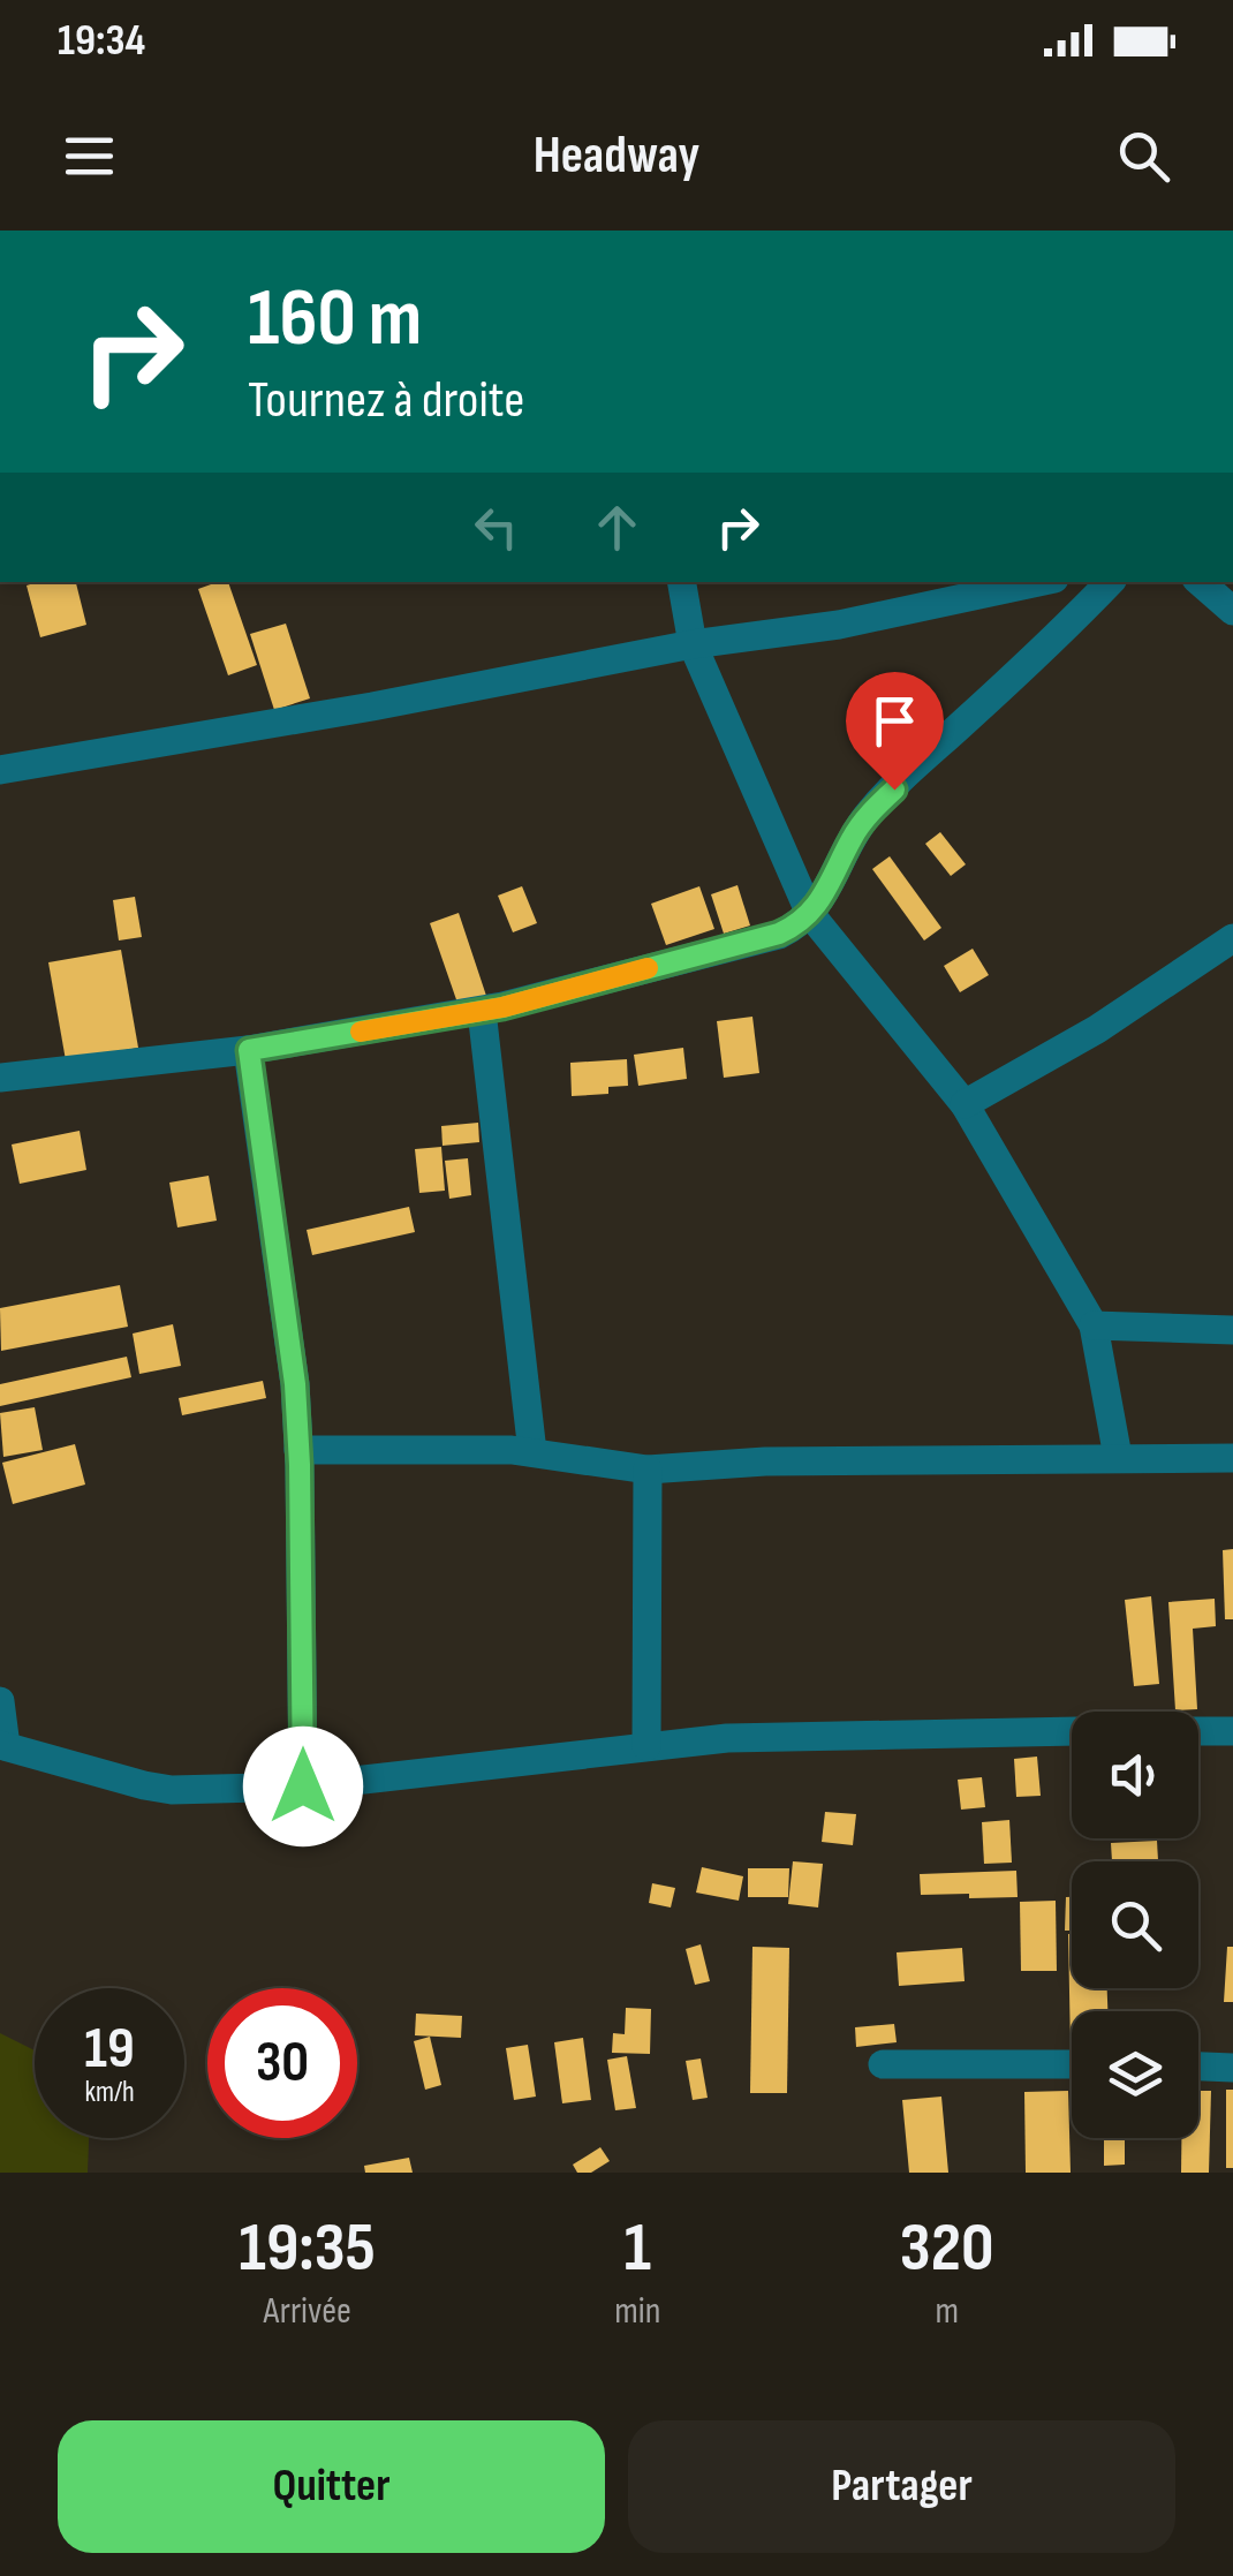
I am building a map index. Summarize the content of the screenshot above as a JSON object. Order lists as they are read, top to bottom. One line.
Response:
{"page":{"status":"19:34","header":"Headway","turn":["160 m","Tournez à droite"],"speed":"19 km/h","limit":"30","eta":["19:35","Arrivée","1","min","320","m"],"buttons":["Quitter","Partager"]}}
